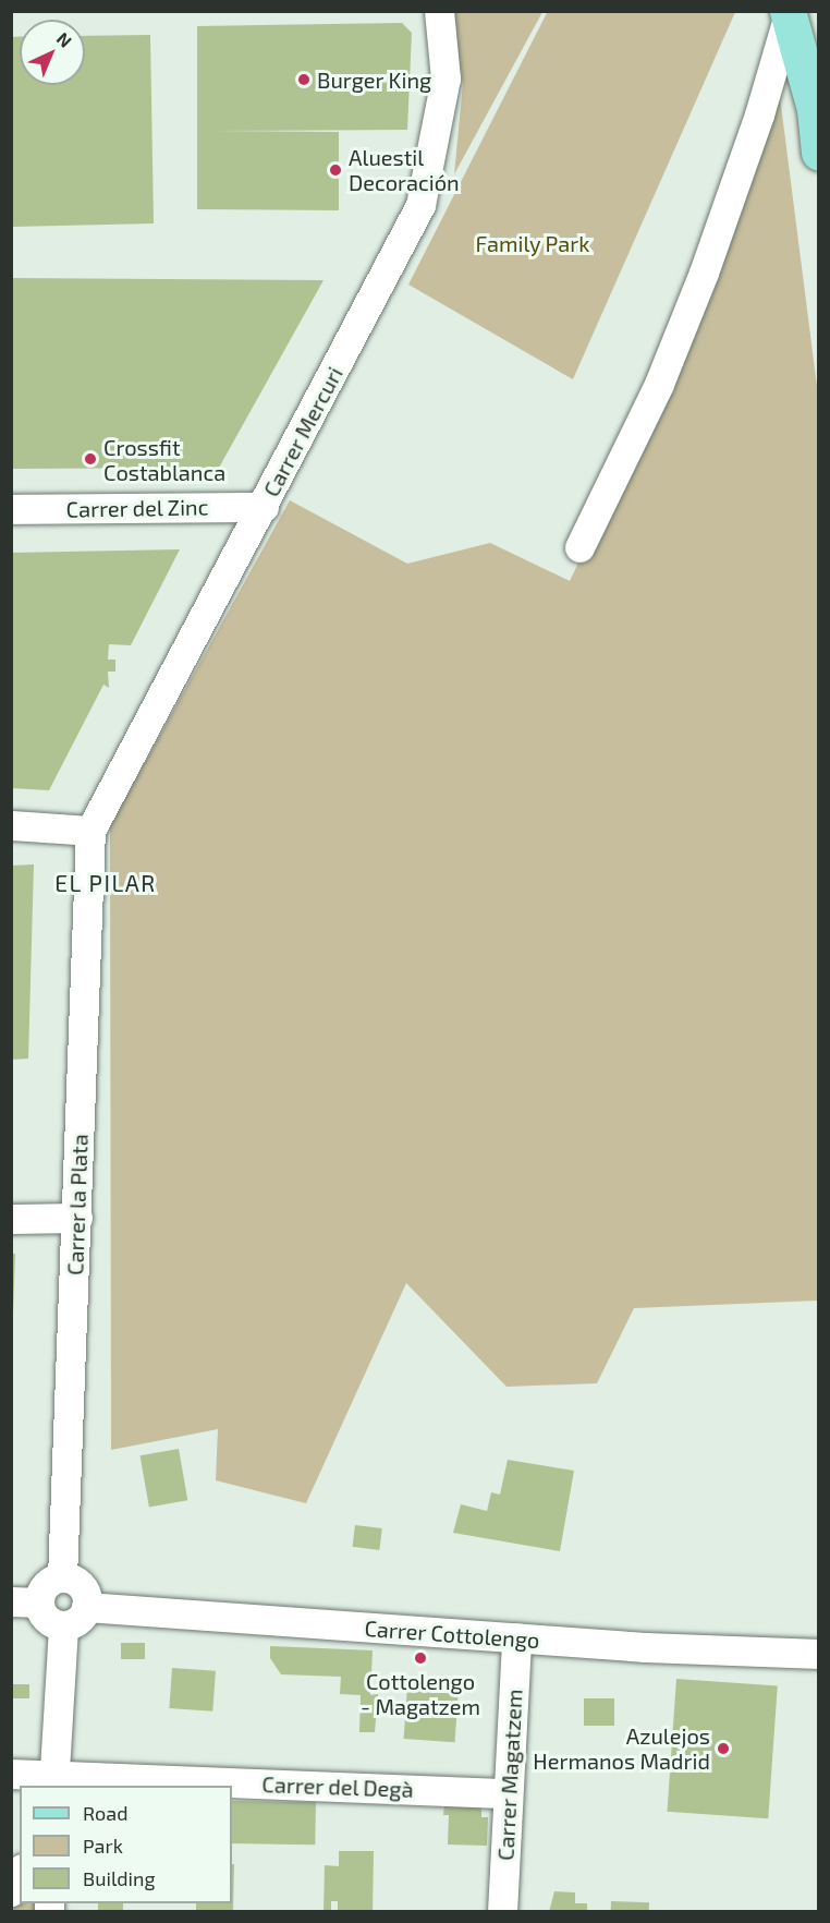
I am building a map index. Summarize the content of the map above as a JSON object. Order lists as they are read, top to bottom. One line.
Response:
{"streets":{"street":["Carrer Mercuri","Carrer del Zinc","Carrer la Plata","Carrer Cottolengo","Carrer Magatzem","Carrer del Degà"]},"crossings":[["Carrer Mercuri","Carrer del Zinc"],["Carrer Mercuri","Carrer la Plata"],["Carrer Cottolengo","Carrer Magatzem"],["Carrer Magatzem","Carrer del Degà"]],"districts":["EL PILAR"],"parks":["Family Park"],"places":["Burger King","Aluestil Decoración","Crossfit Costablanca","Cottolengo - Magatzem","Azulejos Hermanos Madrid"],"legend":["Road","Park","Building"],"north":"top right"}
